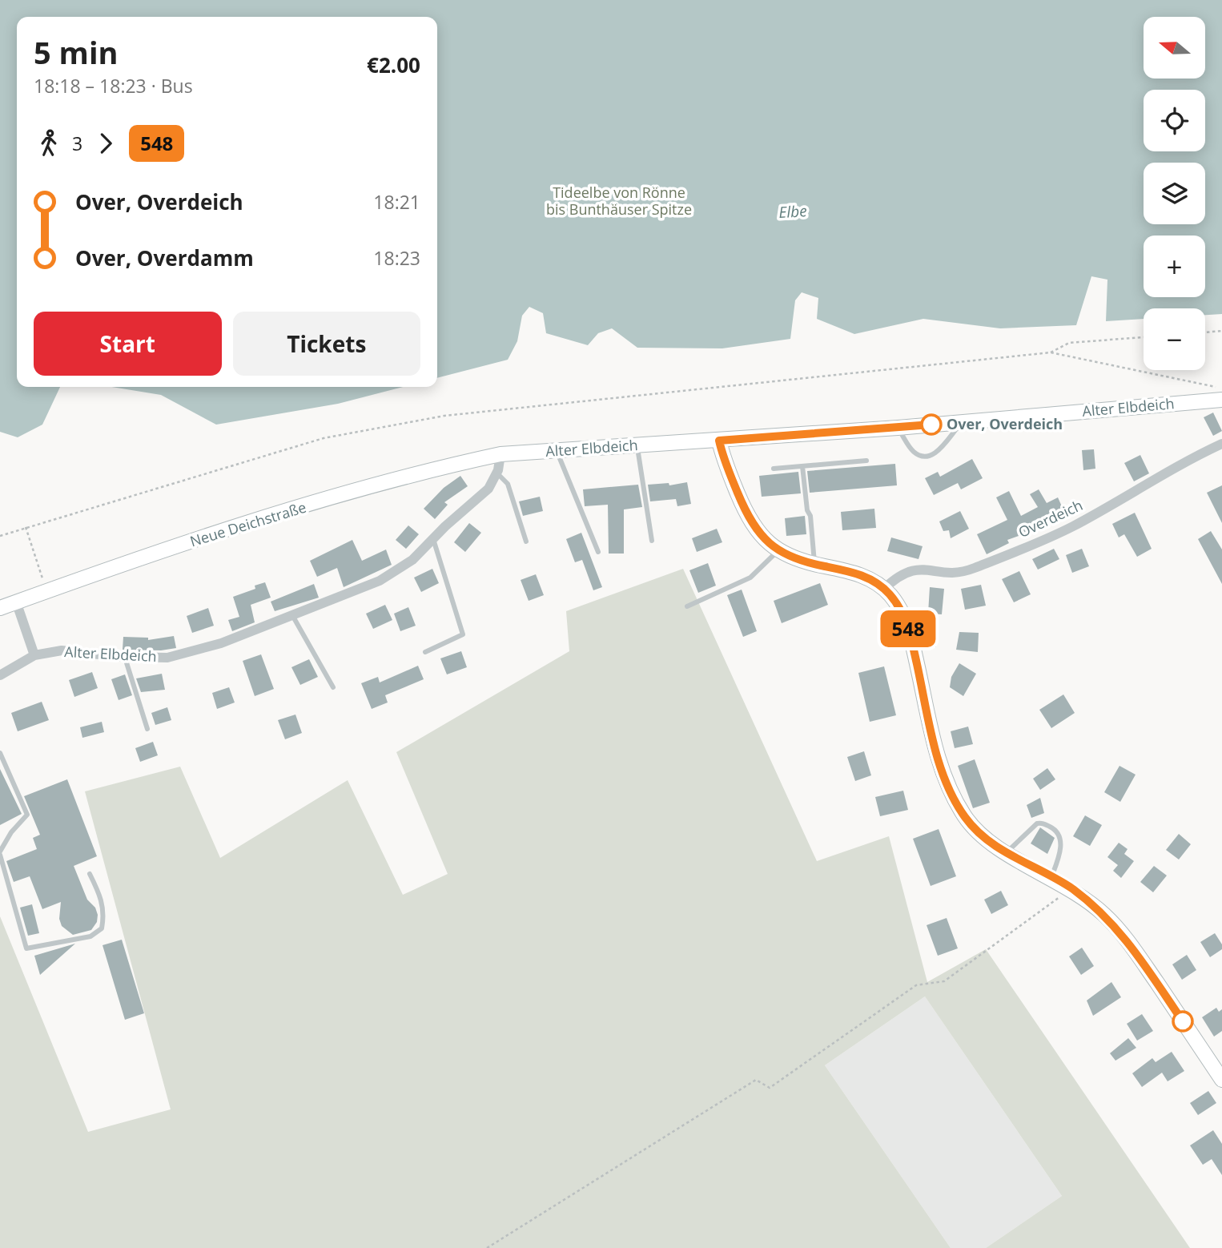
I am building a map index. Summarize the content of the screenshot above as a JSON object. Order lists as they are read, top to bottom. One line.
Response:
{"streets":{"street":["Alter Elbdeich","Overdeich","Neue Deichstraße"]},"crossings":[["Alter Elbdeich","Neue Deichstraße"]],"water":["Elbe"],"parks":["Tideelbe von Rönne bis Bunthäuser Spitze"],"places":["Over, Overdeich"],"lines":["bus line 548"],"north":"left","page":{"on_map":"548","map_buttons":["+","−"],"heading":["5 min","18:18 – 18:23 · Bus","€2.00"],"legs":["3","548"],"list":[{"name":"Over, Overdeich","value":"18:21"},{"name":"Over, Overdamm","value":"18:23"}],"buttons":["Start","Tickets"]}}
